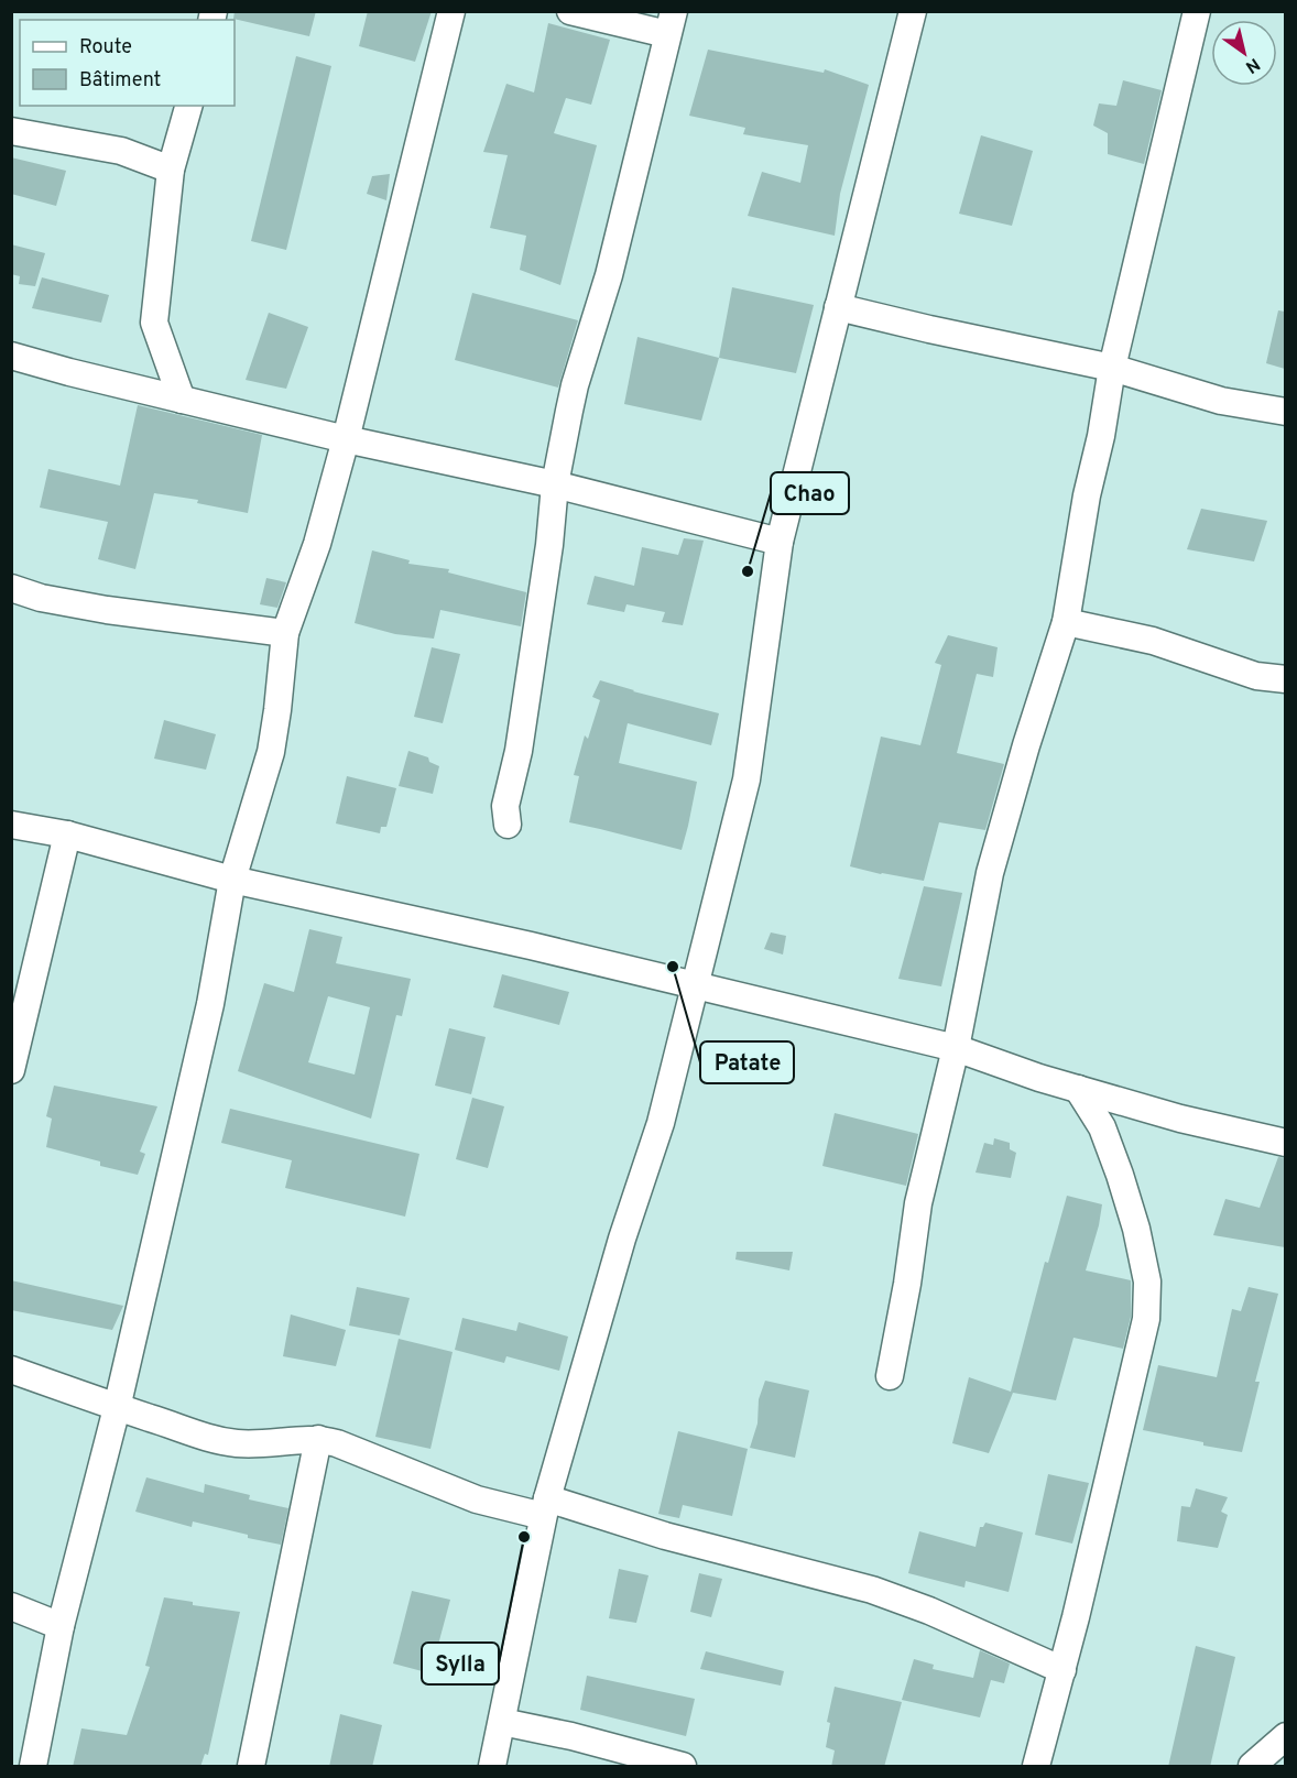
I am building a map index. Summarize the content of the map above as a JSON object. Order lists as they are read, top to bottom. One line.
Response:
{"places":["Chao","Patate","Sylla"],"legend":["Route","Bâtiment"],"north":"bottom right"}
